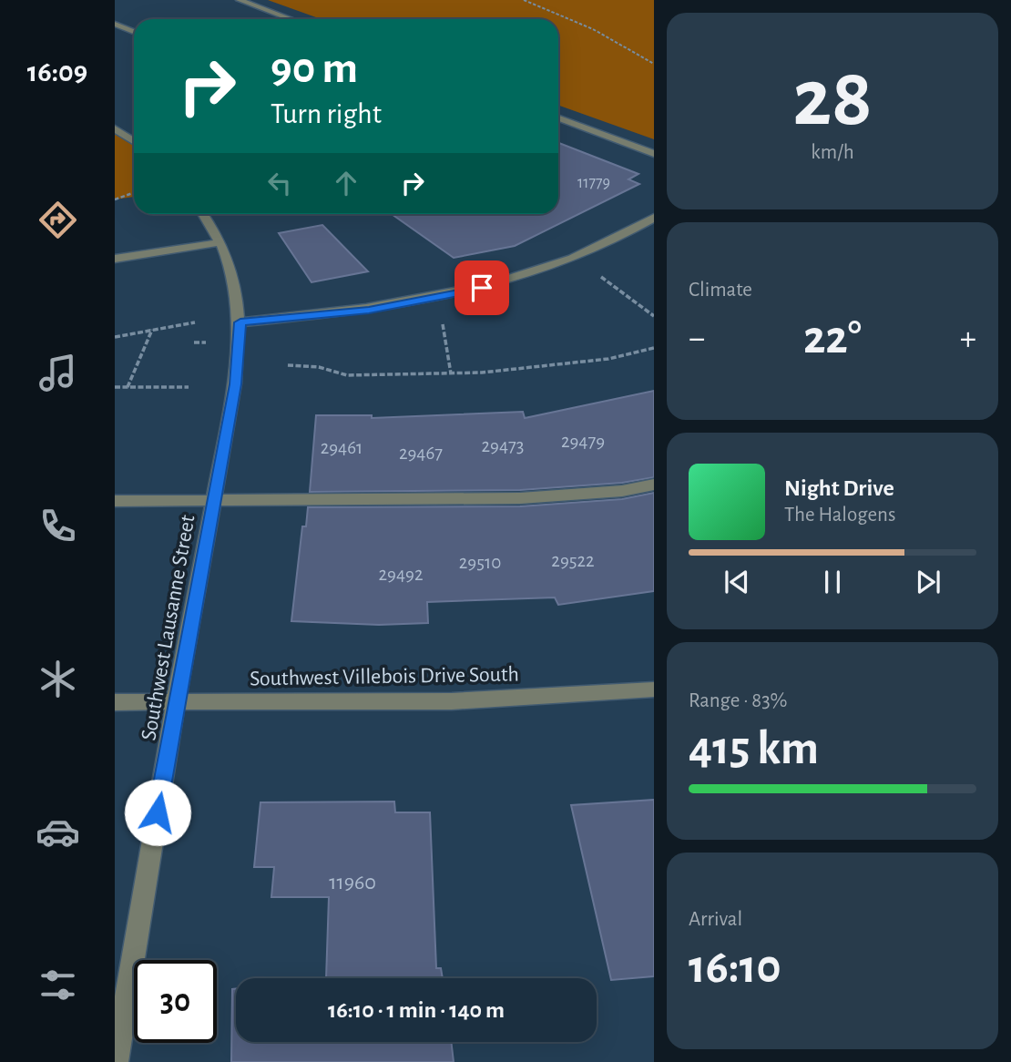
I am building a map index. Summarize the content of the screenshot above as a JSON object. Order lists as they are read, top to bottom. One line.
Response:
{"streets":{"street":["Southwest Lausanne Street","Southwest Villebois Drive South"]},"crossings":[["Southwest Lausanne Street","Southwest Villebois Drive South"]],"house_numbers":["11779","29479","29473","29461","29467","29522","29510","29492","11960"],"page":{"tabs":"16:09","tile":[["28","km/h"],"Climate",["Range · 83%","415 km"],["Arrival","16:10"]],"turn":["90 m","Turn right"],"heat":["−","22°","+"],"song":["Night Drive","The Halogens"],"limit":"30","trip":"16:10 · 1 min · 140 m"}}
